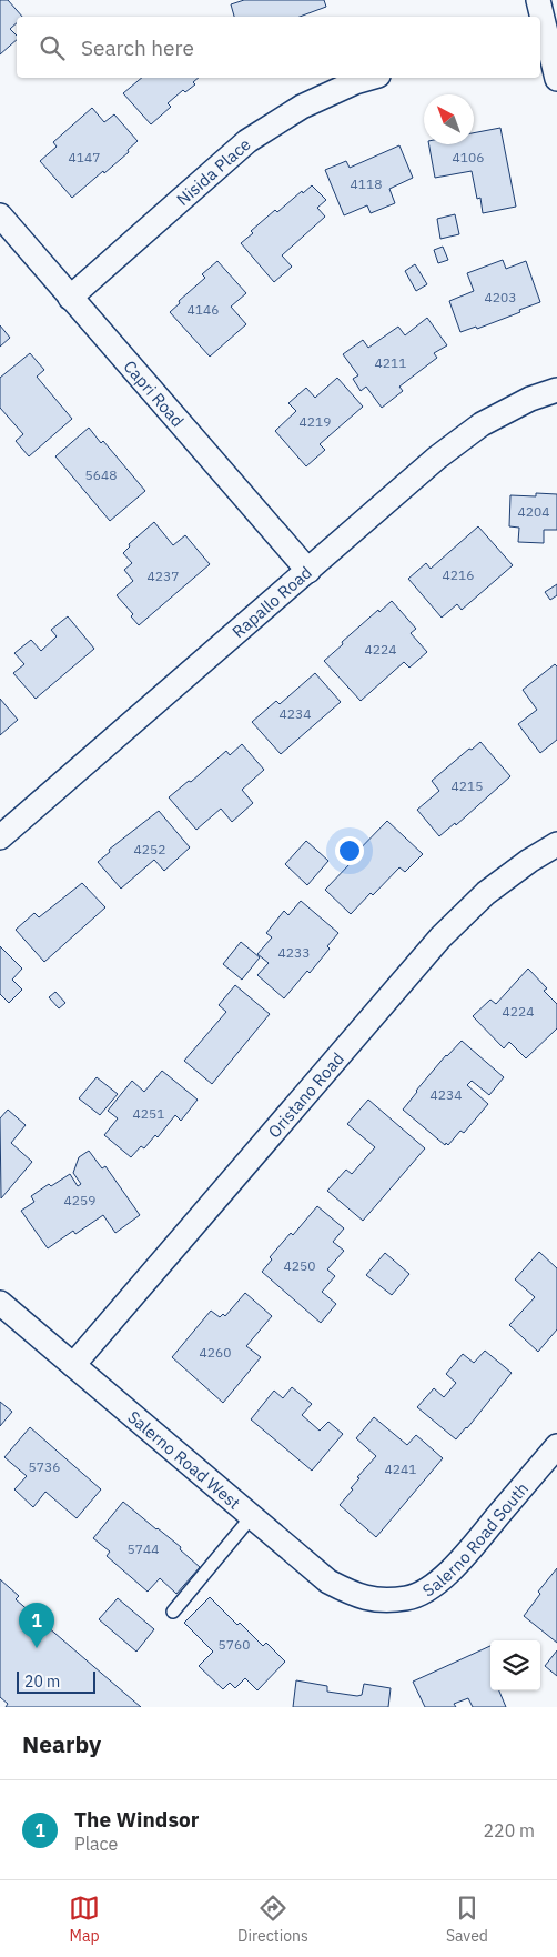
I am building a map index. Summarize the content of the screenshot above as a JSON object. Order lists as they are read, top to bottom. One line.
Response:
{"streets":{"street":["Nisida Place","Capri Road","Rapallo Road","Oristano Road","Salerno Road West","Salerno Road South"]},"crossings":[["Nisida Place","Capri Road"],["Capri Road","Rapallo Road"],["Oristano Road","Salerno Road West"],["Salerno Road West","Salerno Road South"]],"house_numbers":["4147","4106","4118","4203","4146","4211","4219","5648","4204","4216","4237","4224","4234","4215","4252","4233","4224","4234","4251","4259","4250","4260","5736","4241","5744","5760"],"scale_bar":"20 m","north":"top left","page":{"search":"Search here","pins":"1","scale":"20 m","heading":"Nearby","list":[{"mark":"1","name":"The Windsor","note":"Place","value":"220 m"}],"nav":["Map","Directions","Saved"]}}
